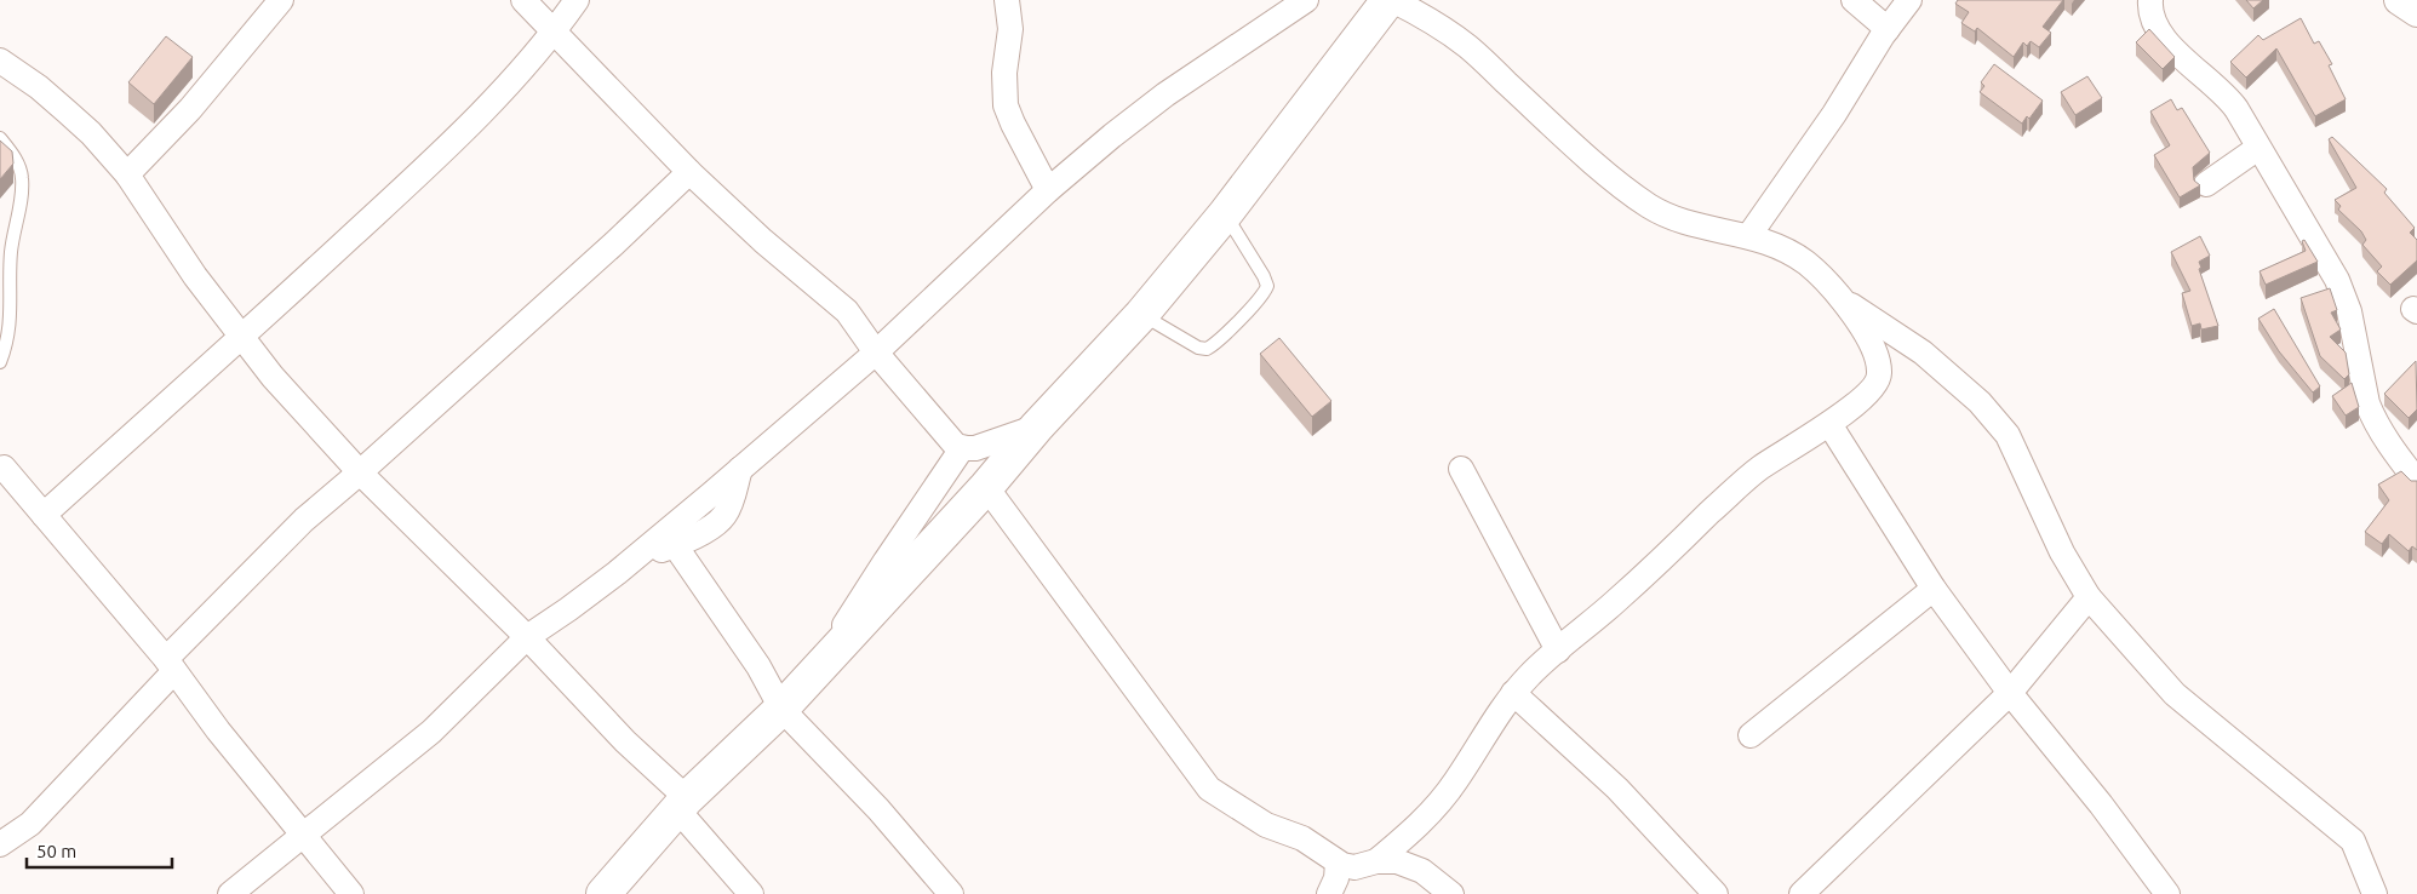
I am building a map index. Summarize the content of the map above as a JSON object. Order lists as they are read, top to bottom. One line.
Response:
{"scale_bar":"50 m"}
